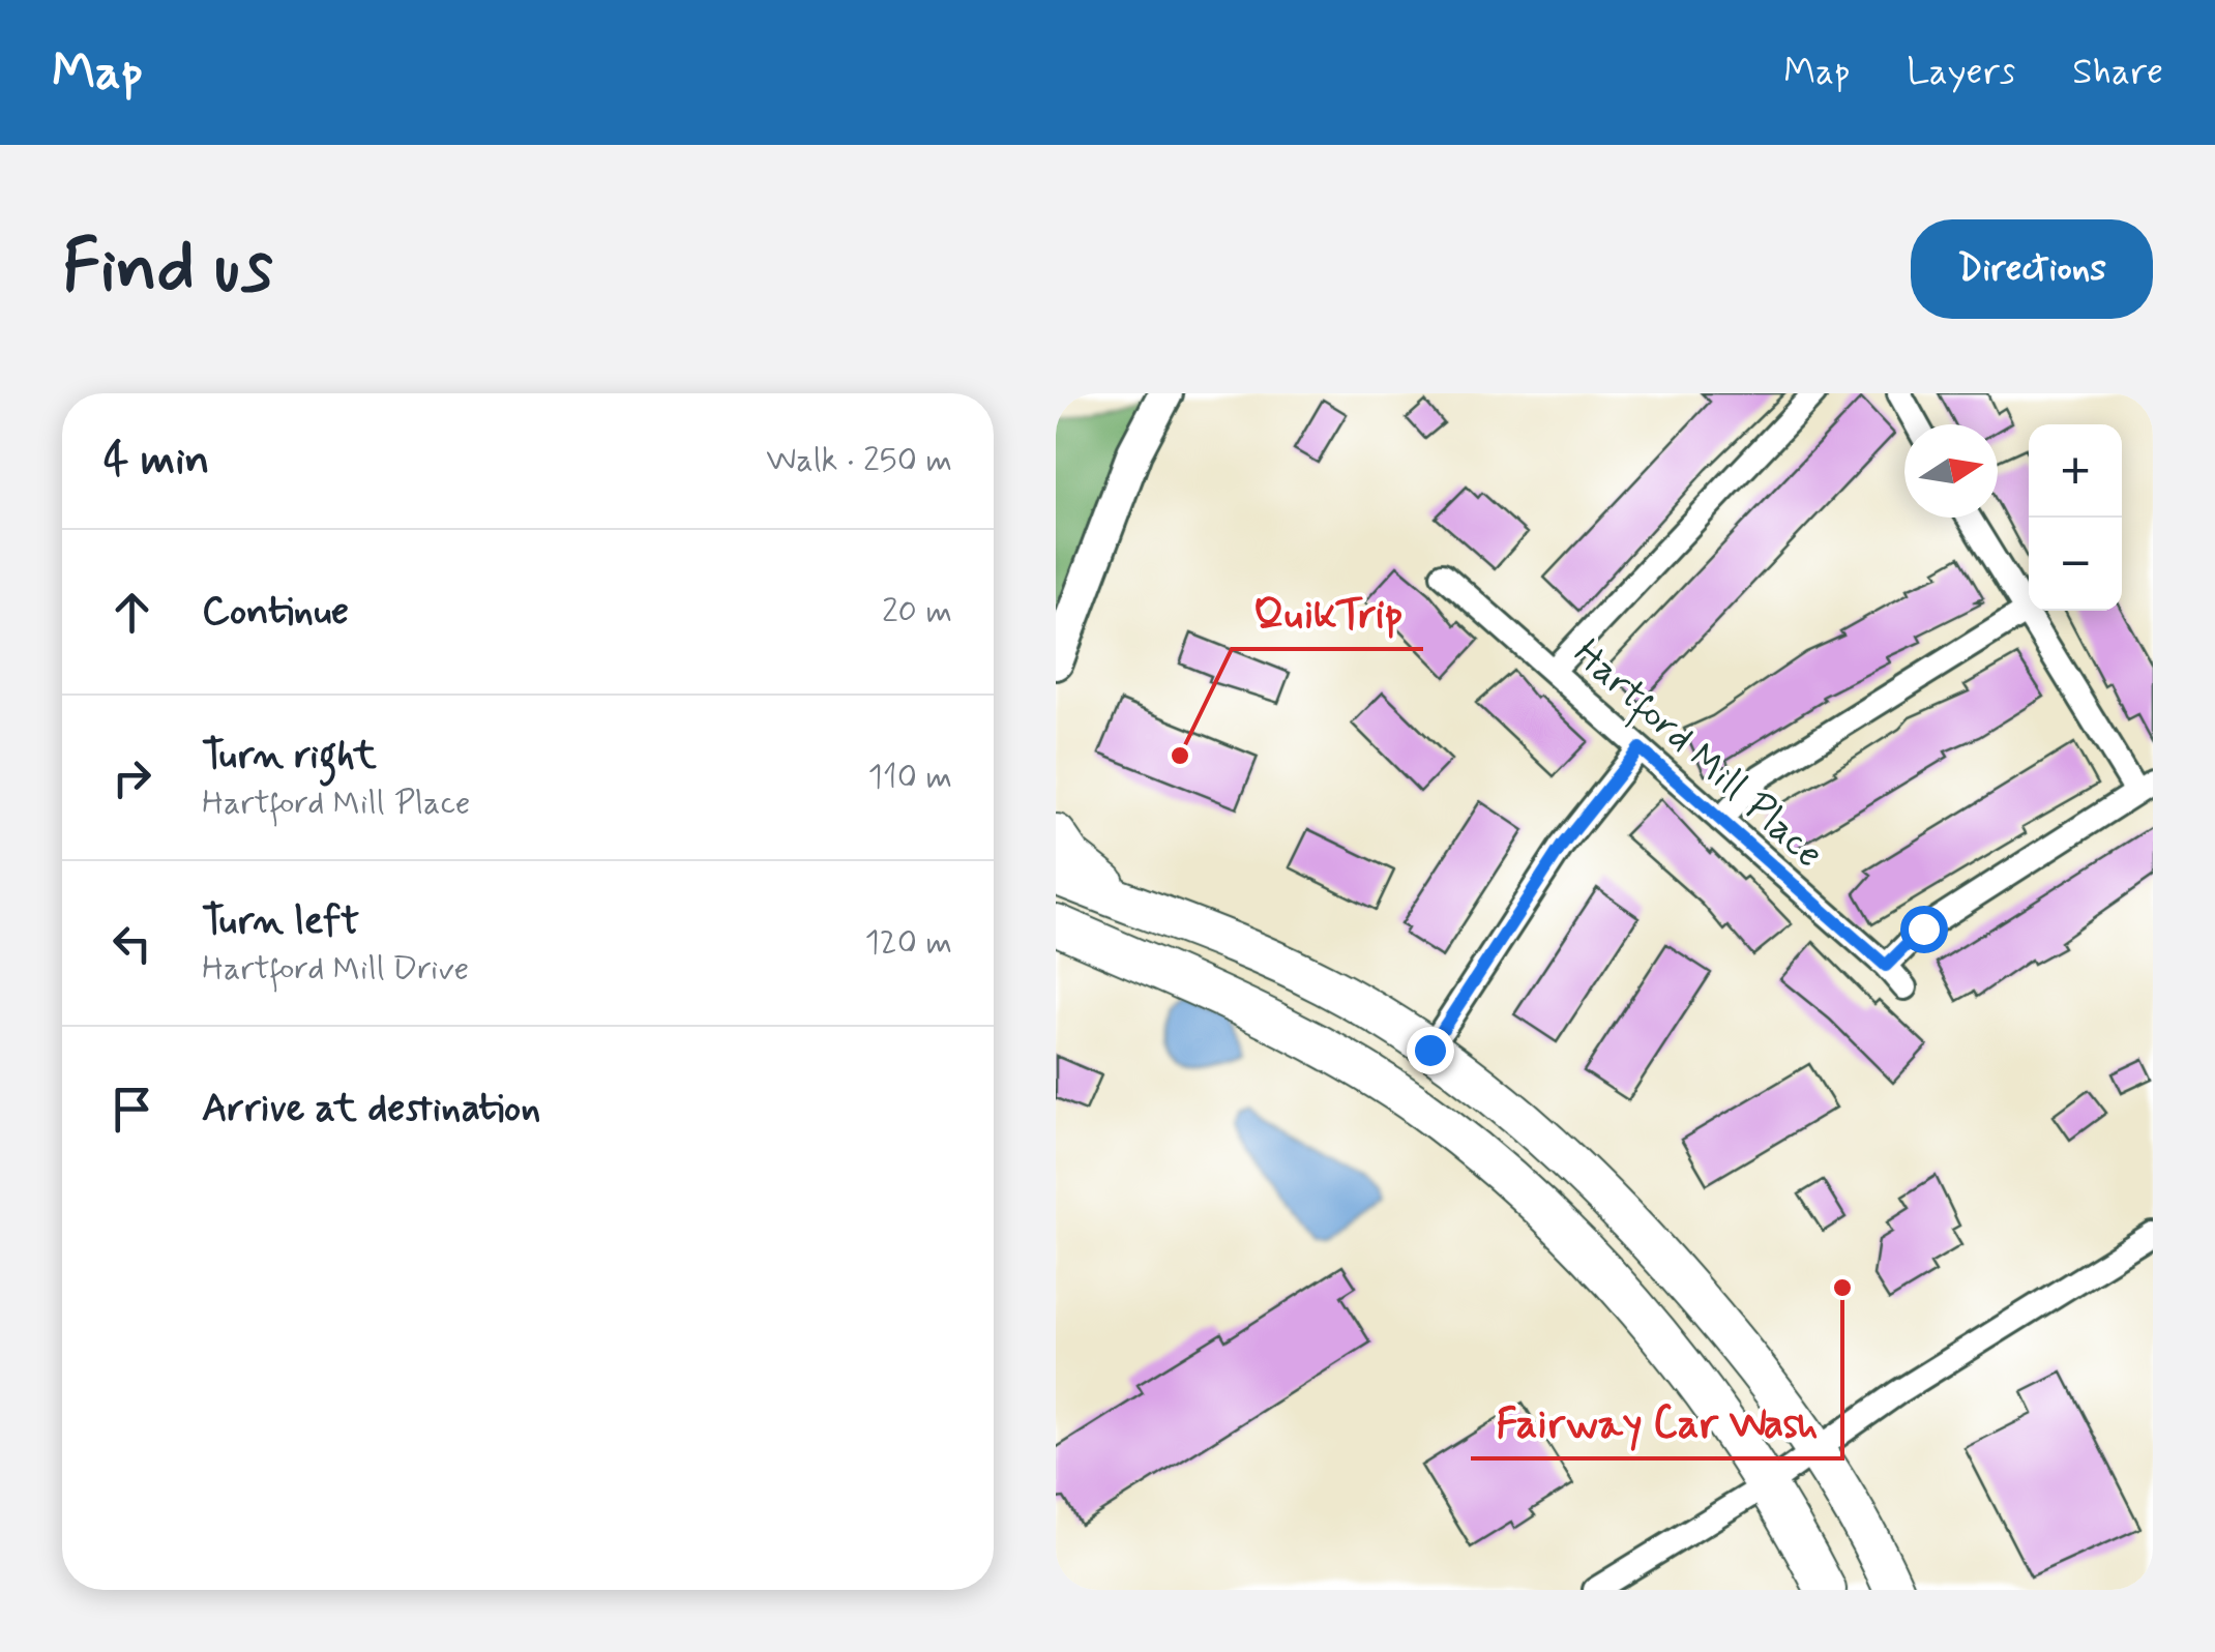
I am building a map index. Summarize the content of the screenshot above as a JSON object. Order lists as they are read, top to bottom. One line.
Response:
{"streets":{"street":["Hartford Mill Place"]},"places":["QuikTrip","Fairway Car Wash"],"north":"right","page":{"header":"Map","nav":["Map","Layers","Share"],"buttons":"Directions","title":"Find us","heading":["4 min","Walk · 250 m"],"map_buttons":["+","−"],"list":[["Continue","20 m"],["Turn right","Hartford Mill Place","110 m"],["Turn left","Hartford Mill Drive","120 m"],"Arrive at destination"]}}
